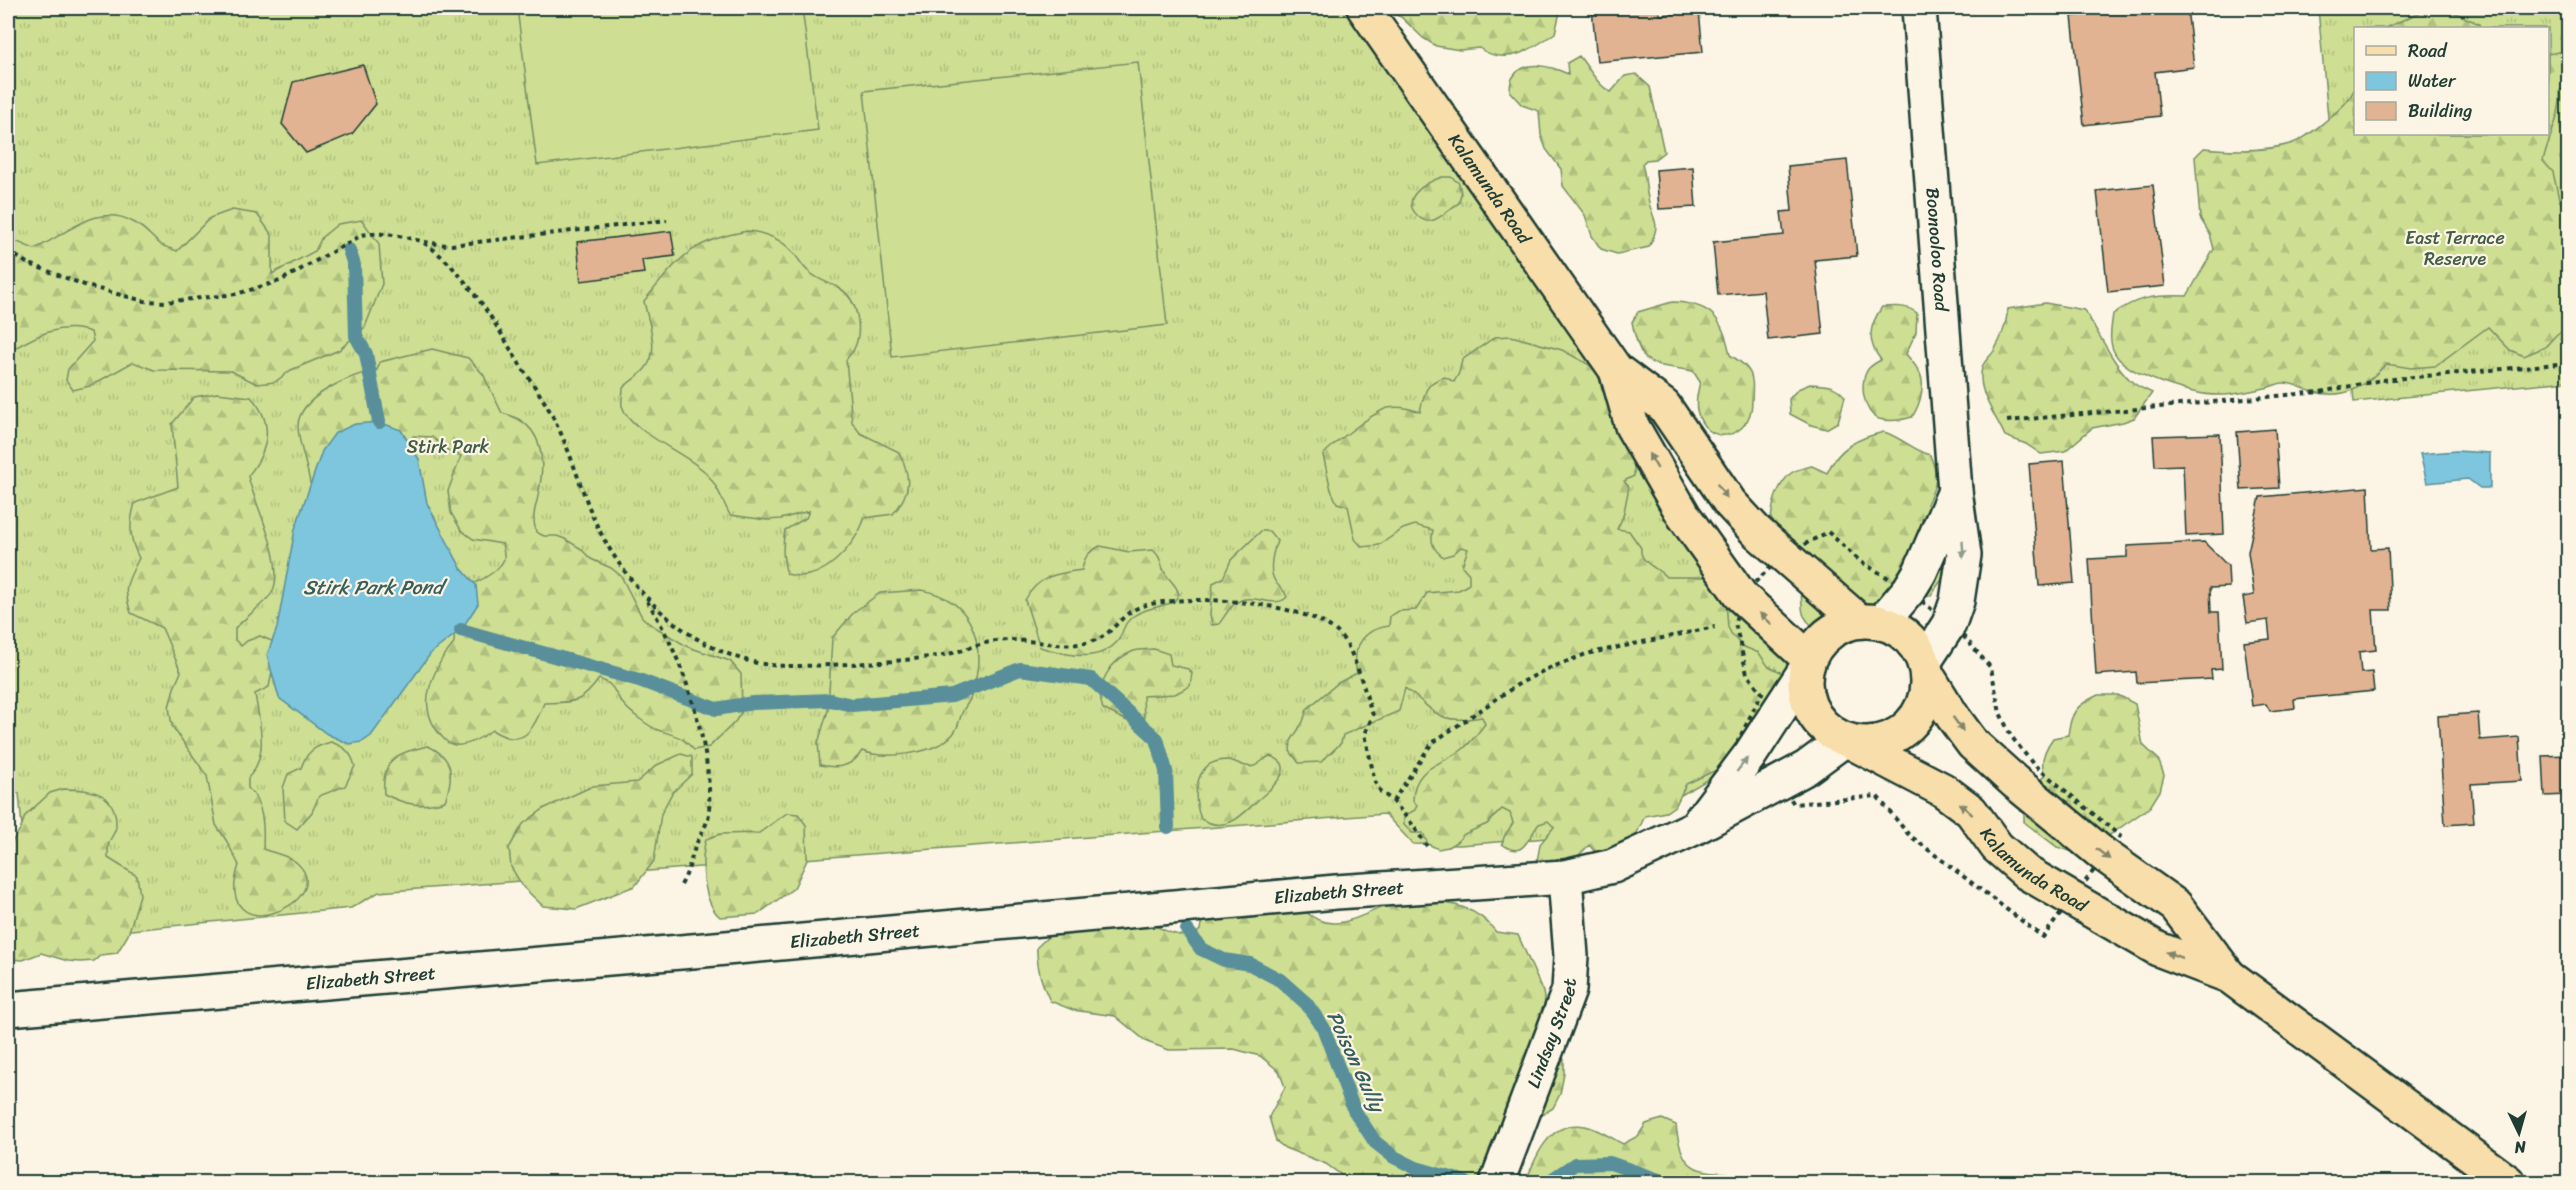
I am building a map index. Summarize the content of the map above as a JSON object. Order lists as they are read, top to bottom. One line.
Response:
{"streets":{"main road":["Kalamunda Road"],"street":["Boonooloo Road","Elizabeth Street","Lindsay Street"]},"crossings":[["Kalamunda Road","Boonooloo Road"],["Kalamunda Road","Elizabeth Street"],["Boonooloo Road","Elizabeth Street"],["Elizabeth Street","Lindsay Street"]],"water":["Stirk Park Pond","Poison Gully"],"parks":["East Terrace Reserve","Stirk Park"],"legend":["Road","Water","Building"],"north":"bottom"}
